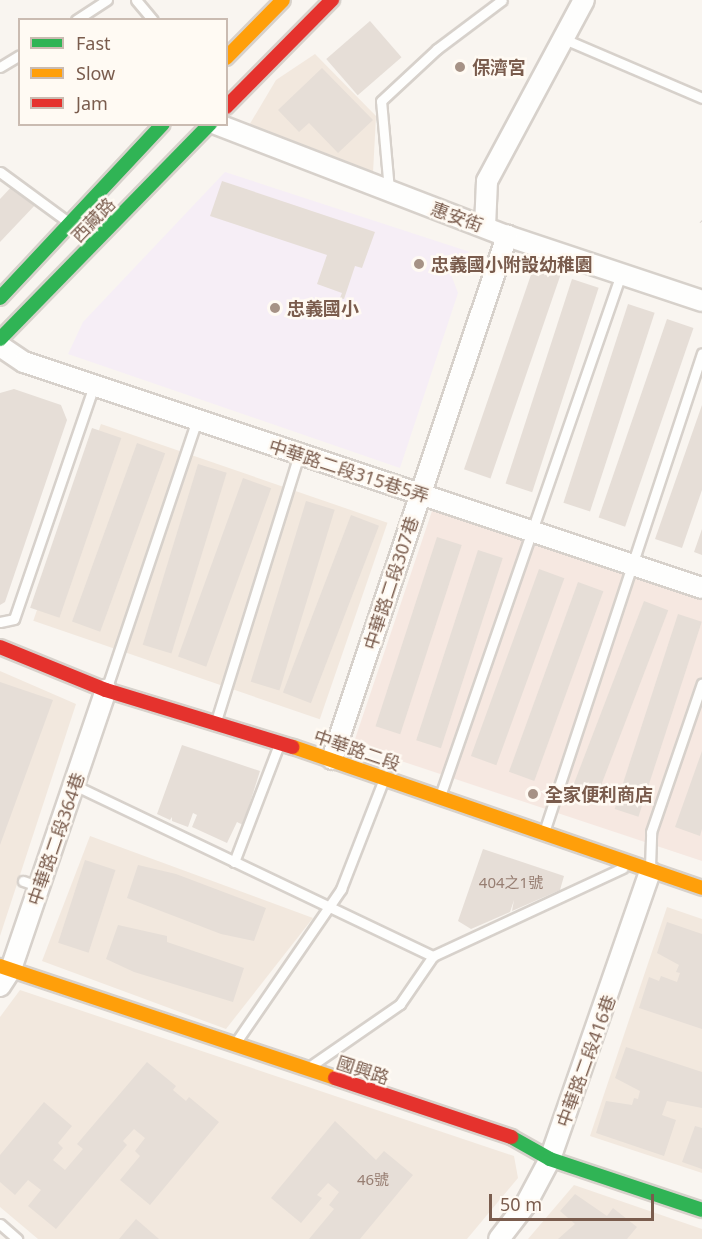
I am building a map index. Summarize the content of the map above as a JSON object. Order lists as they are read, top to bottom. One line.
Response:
{"streets":{"street":["惠安街","西藏路","中華路二段315巷5弄","中華路二段307巷","中華路二段","中華路二段364巷","中華路二段416巷","國興路"]},"crossings":[["惠安街","中華路二段307巷"],["中華路二段315巷5弄","中華路二段307巷"],["中華路二段307巷","中華路二段"],["中華路二段","中華路二段364巷"],["中華路二段","中華路二段416巷"],["中華路二段364巷","國興路"],["中華路二段416巷","國興路"]],"places":["保濟宮","忠義國小附設幼稚園","忠義國小","全家便利商店"],"house_numbers":["404之1號","46號"],"legend":["Fast","Slow","Jam"],"scale_bar":"50 m"}
